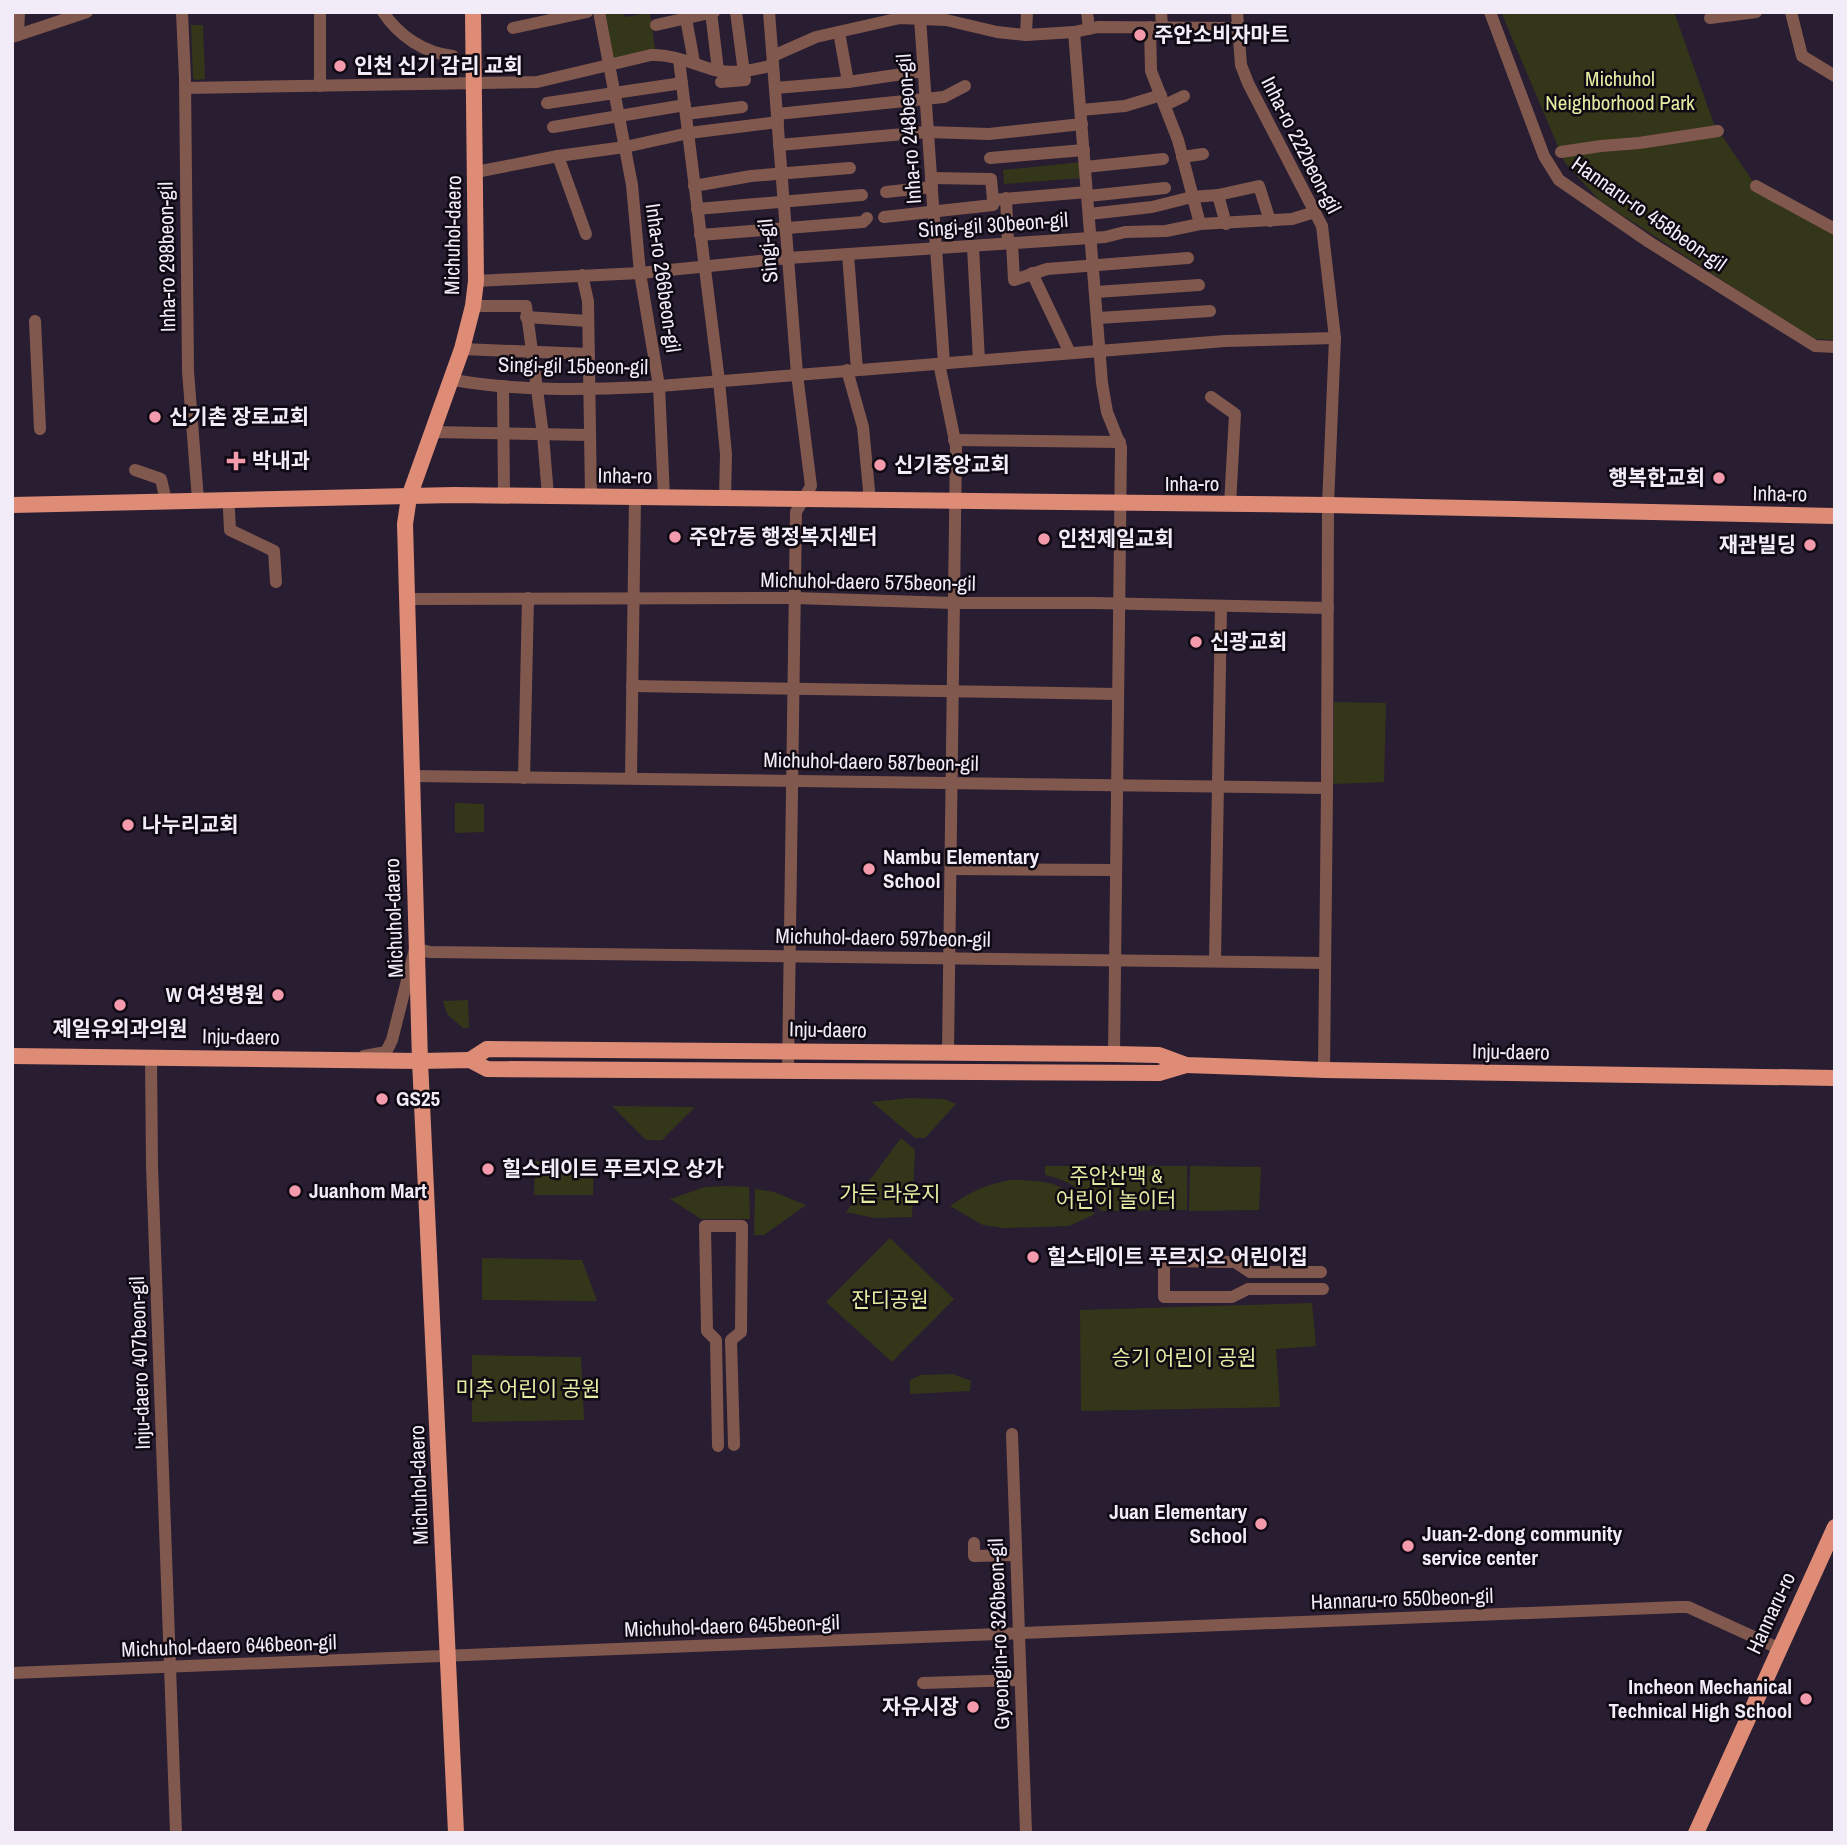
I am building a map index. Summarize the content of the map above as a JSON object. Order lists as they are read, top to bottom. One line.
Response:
{"streets":{"main road":["Michuhol-daero","Inha-ro","Inju-daero","Hannaru-ro"],"street":["Inha-ro 248beon-gil","Inha-ro 222beon-gil","Hannaru-ro 458beon-gil","Singi-gil 30beon-gil","Singi-gil","Inha-ro 298beon-gil","Inha-ro 266beon-gil","Singi-gil 15beon-gil","Michuhol-daero 575beon-gil","Michuhol-daero 587beon-gil","Michuhol-daero 597beon-gil","Inju-daero 407beon-gil","Hannaru-ro 550beon-gil","Michuhol-daero 645beon-gil","Gyeongin-ro 326beon-gil","Michuhol-daero 646beon-gil"]},"crossings":[["Inha-ro 248beon-gil","Singi-gil 30beon-gil"],["Inha-ro 248beon-gil","Singi-gil 15beon-gil"],["Inha-ro 248beon-gil","Inha-ro"],["Inha-ro 248beon-gil","Michuhol-daero 575beon-gil"],["Inha-ro 248beon-gil","Michuhol-daero 587beon-gil"],["Inha-ro 248beon-gil","Michuhol-daero 597beon-gil"],["Inha-ro 248beon-gil","Inju-daero"],["Inha-ro 222beon-gil","Singi-gil 30beon-gil"],["Inha-ro 222beon-gil","Singi-gil 15beon-gil"],["Inha-ro 222beon-gil","Inha-ro"],["Inha-ro 222beon-gil","Michuhol-daero 575beon-gil"],["Inha-ro 222beon-gil","Michuhol-daero 587beon-gil"],["Inha-ro 222beon-gil","Michuhol-daero 597beon-gil"],["Inha-ro 222beon-gil","Inju-daero"],["Singi-gil 30beon-gil","Michuhol-daero"],["Singi-gil 30beon-gil","Singi-gil"],["Michuhol-daero","Inha-ro 266beon-gil"],["Michuhol-daero","Singi-gil 15beon-gil"],["Michuhol-daero","Inha-ro"],["Michuhol-daero","Michuhol-daero 575beon-gil"],["Michuhol-daero","Michuhol-daero 587beon-gil"],["Michuhol-daero","Michuhol-daero 597beon-gil"],["Michuhol-daero","Inju-daero"],["Michuhol-daero","Michuhol-daero 645beon-gil"],["Michuhol-daero","Michuhol-daero 646beon-gil"],["Singi-gil","Singi-gil 15beon-gil"],["Singi-gil","Inha-ro"],["Singi-gil","Michuhol-daero 575beon-gil"],["Singi-gil","Michuhol-daero 587beon-gil"],["Singi-gil","Michuhol-daero 597beon-gil"],["Singi-gil","Inju-daero"],["Inha-ro 298beon-gil","Inha-ro"],["Inha-ro 266beon-gil","Singi-gil 15beon-gil"],["Inha-ro 266beon-gil","Inha-ro"],["Inju-daero","Inju-daero 407beon-gil"],["Inju-daero 407beon-gil","Michuhol-daero 646beon-gil"],["Hannaru-ro 550beon-gil","Hannaru-ro"],["Hannaru-ro 550beon-gil","Michuhol-daero 645beon-gil"],["Hannaru-ro 550beon-gil","Gyeongin-ro 326beon-gil"],["Michuhol-daero 645beon-gil","Gyeongin-ro 326beon-gil"],["Michuhol-daero 645beon-gil","Michuhol-daero 646beon-gil"]],"parks":["Michuhol Neighborhood Park","주안산맥 & 어린이 놀이터","가든 라운지","잔디공원","승기 어린이 공원","미추 어린이 공원"],"places":{"other":["주안소비자마트","인천 신기 감리 교회","신기촌 장로교회","신기중앙교회","행복한교회","주안7동 행정복지센터","인천제일교회","재관빌딩","신광교회","나누리교회","Nambu Elementary School","W 여성병원","제일유외과의원","GS25","힐스테이트 푸르지오 상가","Juanhom Mart","힐스테이트 푸르지오 어린이집","Juan Elementary School","Juan-2-dong community service center","Incheon Mechanical Technical High School","자유시장"],"health":["박내과"]}}
